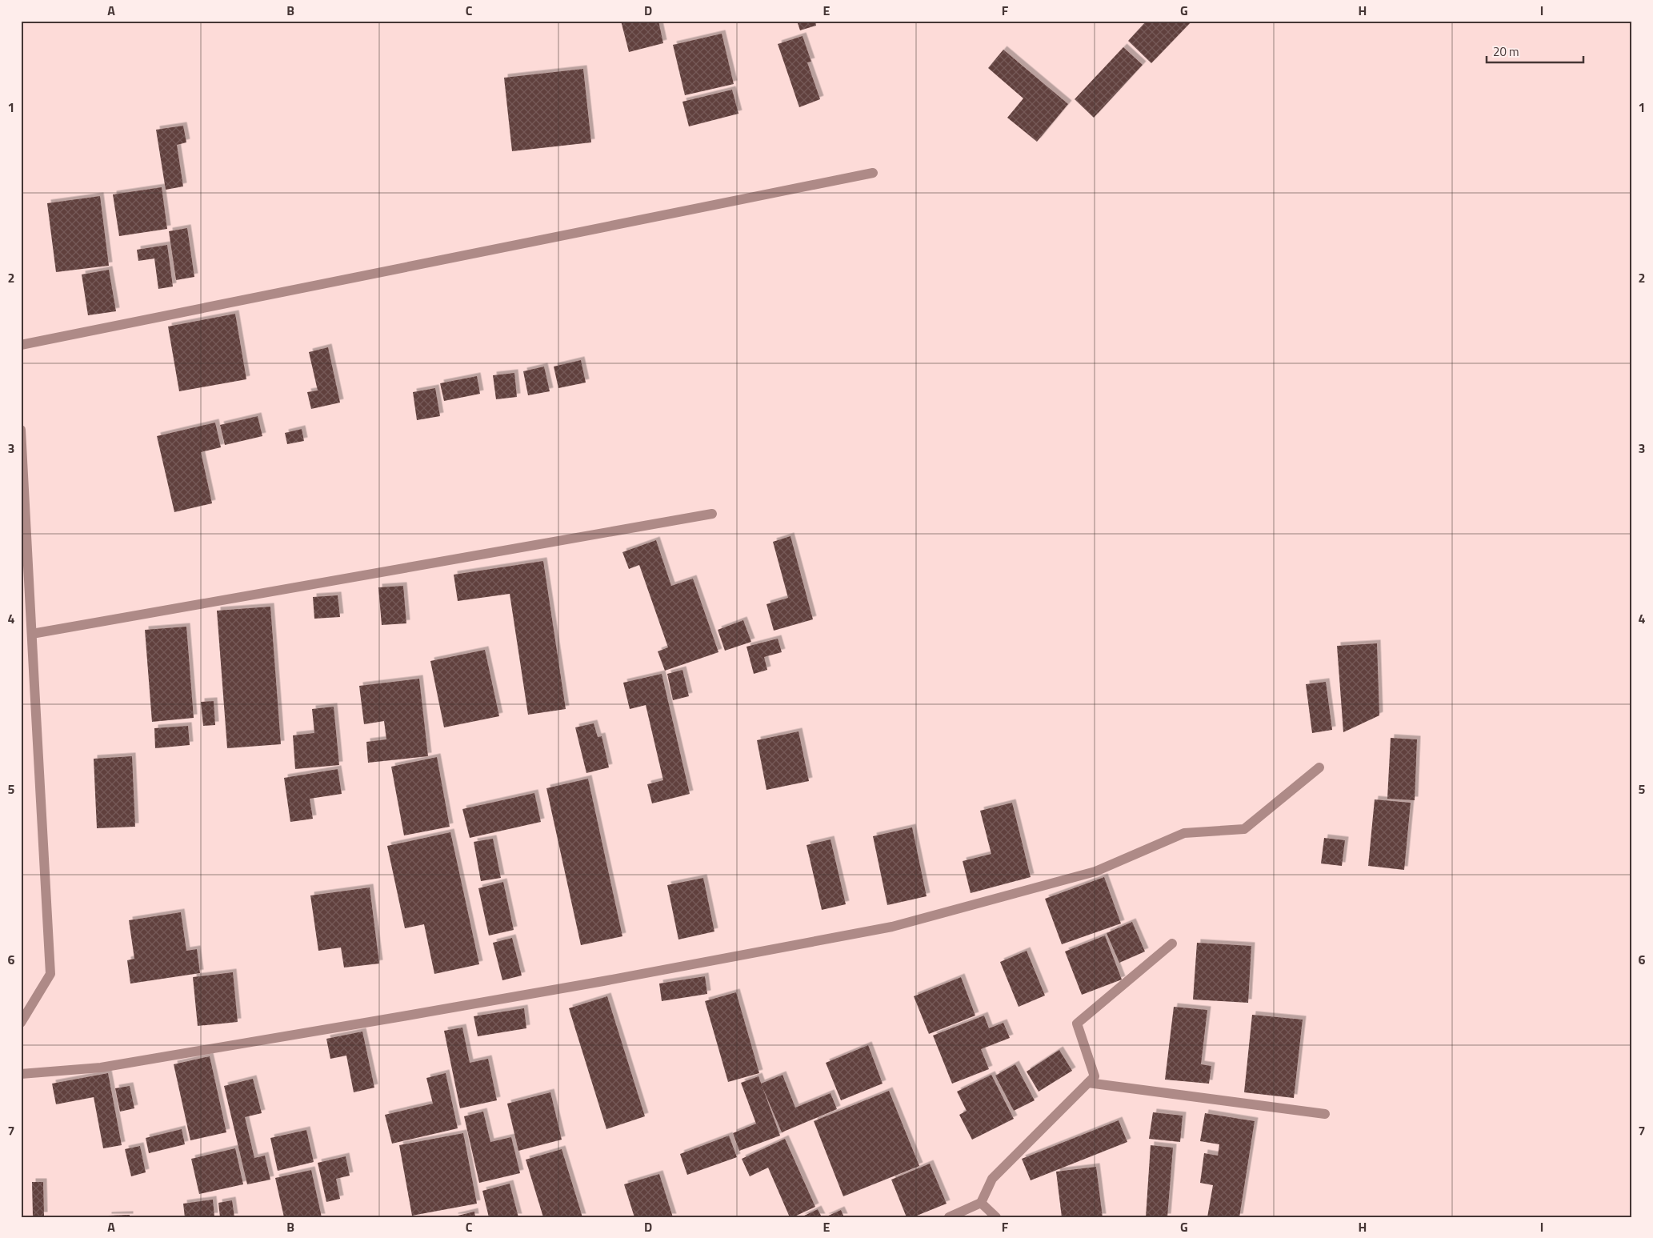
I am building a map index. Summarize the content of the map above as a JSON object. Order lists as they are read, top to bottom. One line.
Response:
{"scale_bar":"20 m","grid":{"columns":["A","B","C","D","E","F","G","H","I"],"rows":["1","2","3","4","5","6","7"]}}
